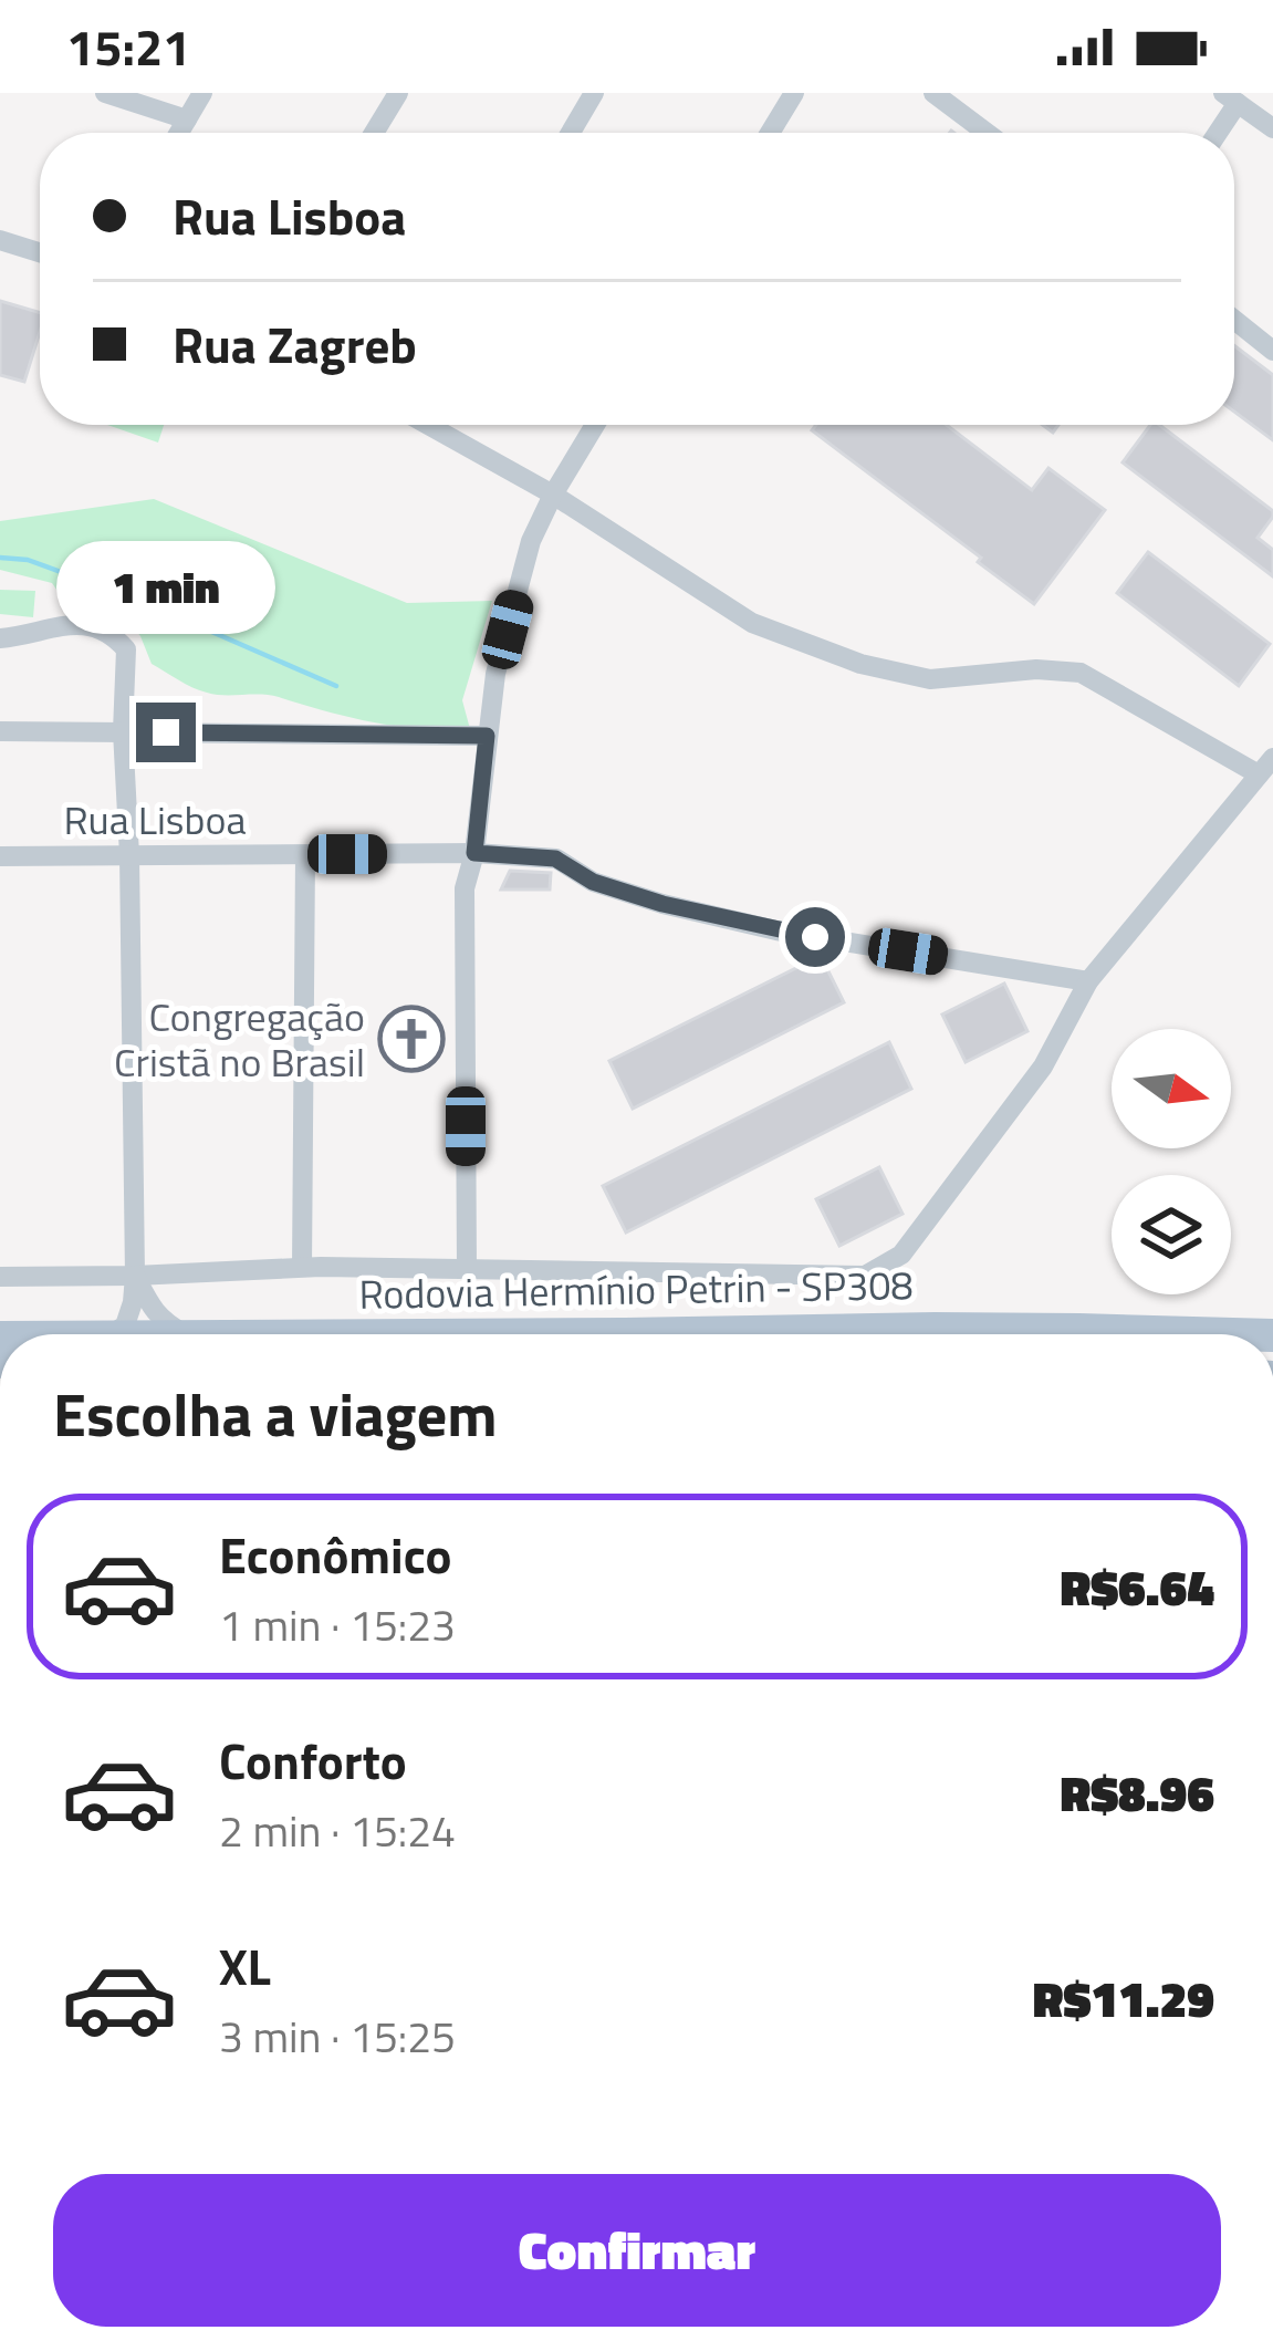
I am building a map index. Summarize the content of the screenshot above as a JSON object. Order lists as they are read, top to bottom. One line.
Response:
{"streets":{"main road":["Rodovia Hermínio Petrin - SP308"],"street":["Rua Lisboa"]},"places":{"church":["Congregação Cristã no Brasil"]},"north":"right","page":{"status":"15:21","banner":["Rua Lisboa","Rua Zagreb"],"bubble":"1 min","heading":"Escolha a viagem","list":[{"name":"Econômico","note":"1 min · 15:23","value":"R$6.64"},{"name":"Conforto","note":"2 min · 15:24","value":"R$8.96"},{"name":"XL","note":"3 min · 15:25","value":"R$11.29"}],"buttons":"Confirmar"}}
